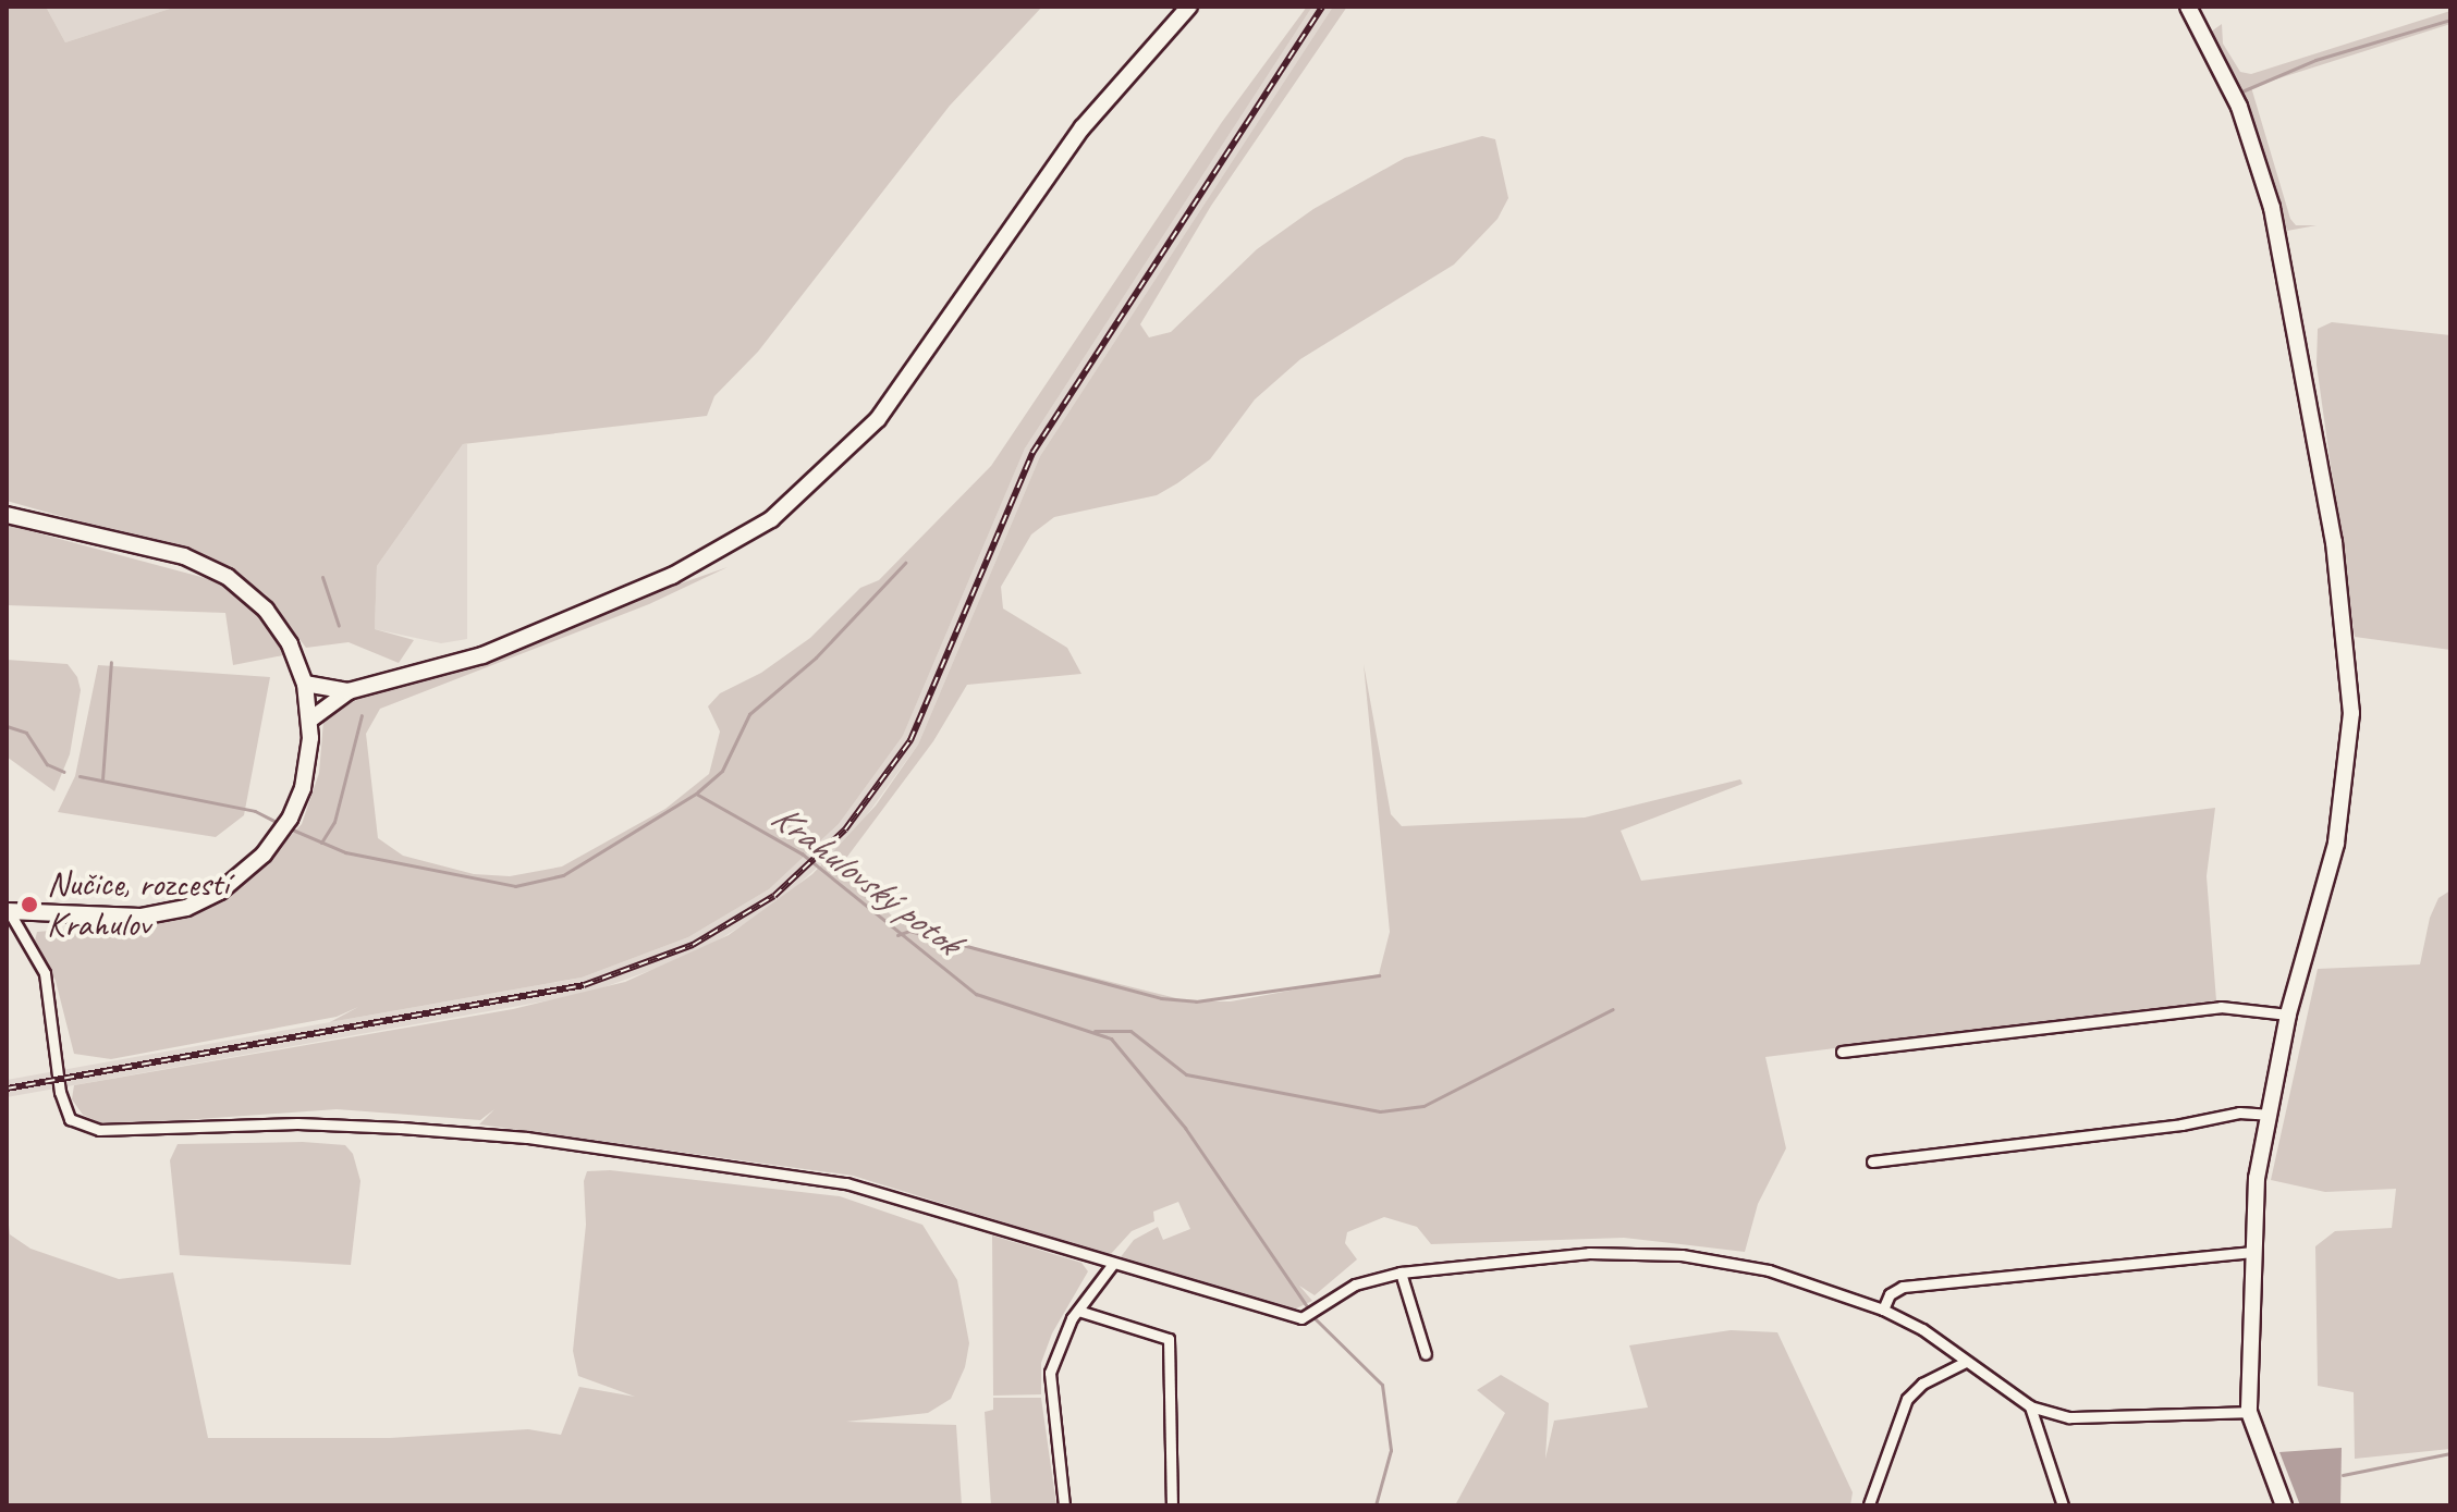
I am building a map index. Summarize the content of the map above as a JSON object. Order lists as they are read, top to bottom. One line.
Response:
{"water":["Krahulovský potok"],"places":["Nučice, rozcestí Krahulov"]}
